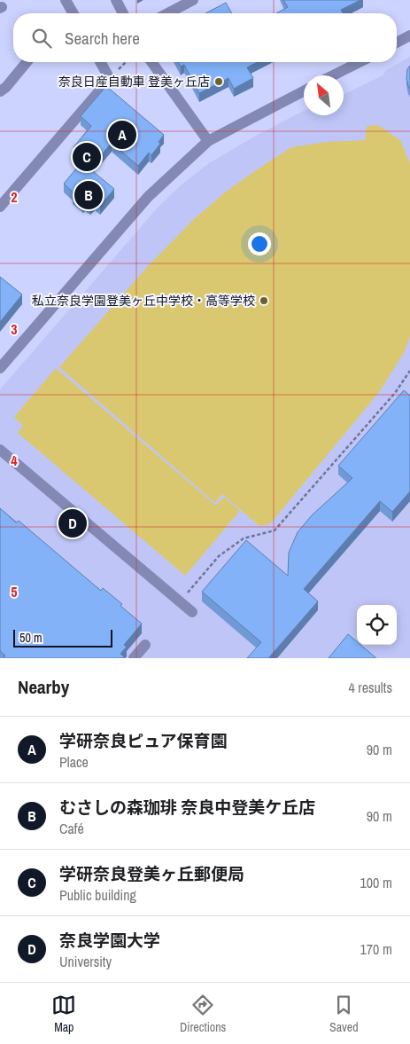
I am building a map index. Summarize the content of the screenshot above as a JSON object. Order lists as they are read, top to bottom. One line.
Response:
{"places":["奈良日産自動車 登美ヶ丘店","私立奈良学園登美ヶ丘中学校・高等学校"],"scale_bar":"50 m","north":"top left","page":{"search":"Search here","pins":["A","C","B","D"],"scale":"50 m","heading":["Nearby","4 results"],"list":[{"mark":"A","name":"学研奈良ピュア保育園","note":"Place","value":"90 m"},{"mark":"B","name":"むさしの森珈琲 奈良中登美ケ丘店","note":"Café","value":"90 m"},{"mark":"C","name":"学研奈良登美ヶ丘郵便局","note":"Public building","value":"100 m"},{"mark":"D","name":"奈良学園大学","note":"University","value":"170 m"}],"nav":["Map","Directions","Saved"]},"grid":{"rows":["2","3","4","5"]}}
